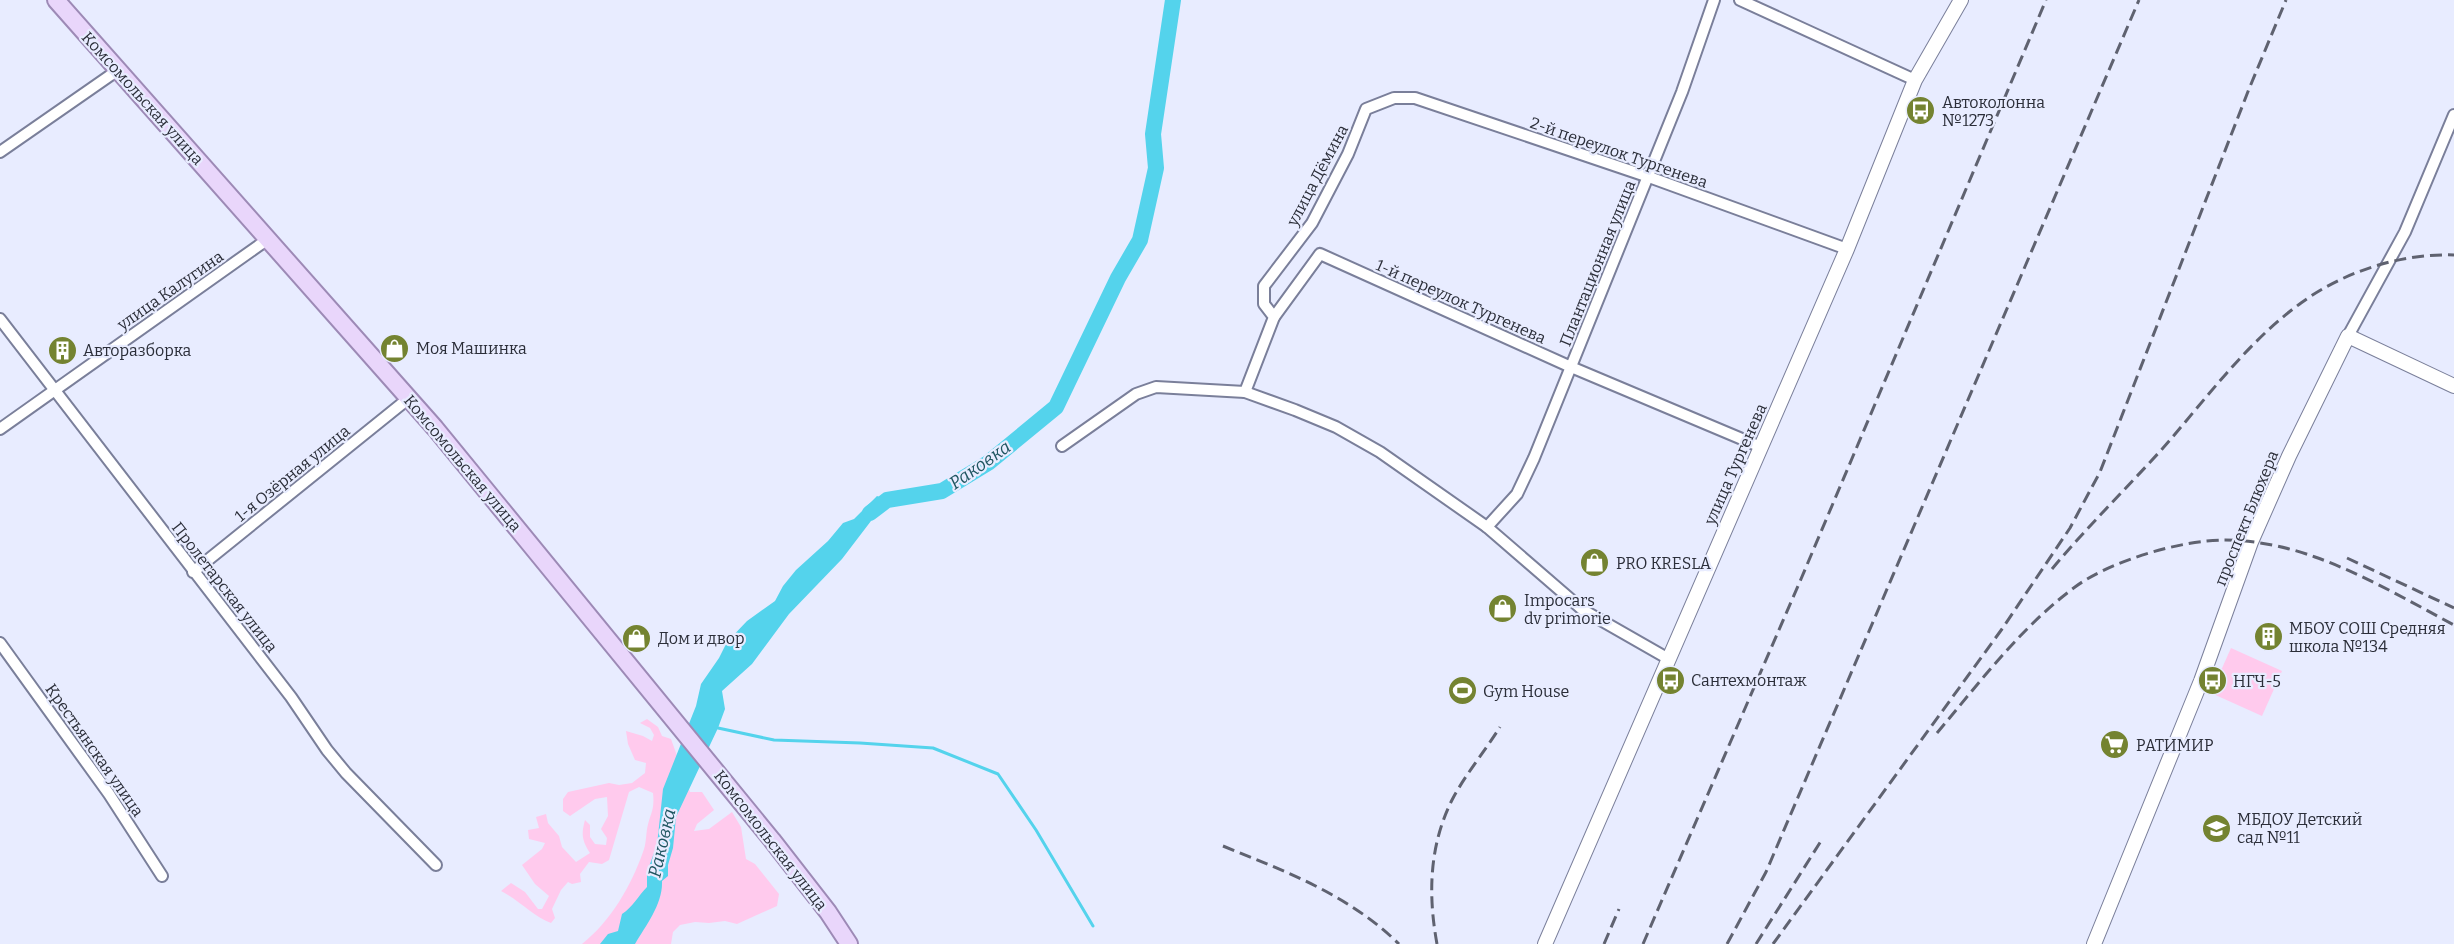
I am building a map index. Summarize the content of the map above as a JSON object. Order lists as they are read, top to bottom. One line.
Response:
{"streets":{"main road":["Комсомольская улица"],"street":["2-й переулок Тургенева","улица Дёмина","Плантационная улица","улица Калугина","1-й переулок Тургенева","улица Тургенева","1-я Озёрная улица","проспект Блюхера","Пролетарская улица","Крестьянская улица"]},"crossings":[["Комсомольская улица","улица Калугина"],["Комсомольская улица","1-я Озёрная улица"],["2-й переулок Тургенева","улица Дёмина"],["2-й переулок Тургенева","Плантационная улица"],["2-й переулок Тургенева","улица Тургенева"],["улица Дёмина","1-й переулок Тургенева"],["Плантационная улица","1-й переулок Тургенева"],["улица Калугина","Пролетарская улица"],["1-й переулок Тургенева","улица Тургенева"],["1-я Озёрная улица","Пролетарская улица"]],"water":["Раковка"],"places":{"bus stop":["Автоколонна №1273","Сантехмонтаж","НГЧ-5"],"shop":["Моя Машинка","PRO KRESLA","Impocars dv primorie","Дом и двор"],"building":["Авторазборка","МБОУ СОШ Средняя школа №134"],"sports":["Gym House"],"supermarket":["РАТИМИР"],"school or university":["МБДОУ Детский сад №11"]}}
